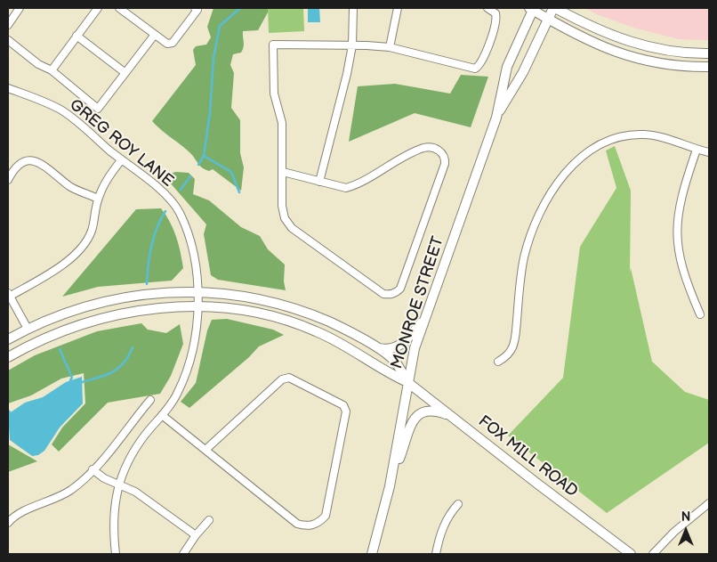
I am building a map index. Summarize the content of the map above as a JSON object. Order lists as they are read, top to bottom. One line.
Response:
{"streets":{"main road":["MONROE STREET","FOX MILL ROAD"],"street":["GREG ROY LANE"]},"crossings":[["GREG ROY LANE","FOX MILL ROAD"],["MONROE STREET","FOX MILL ROAD"]],"north":"top"}
